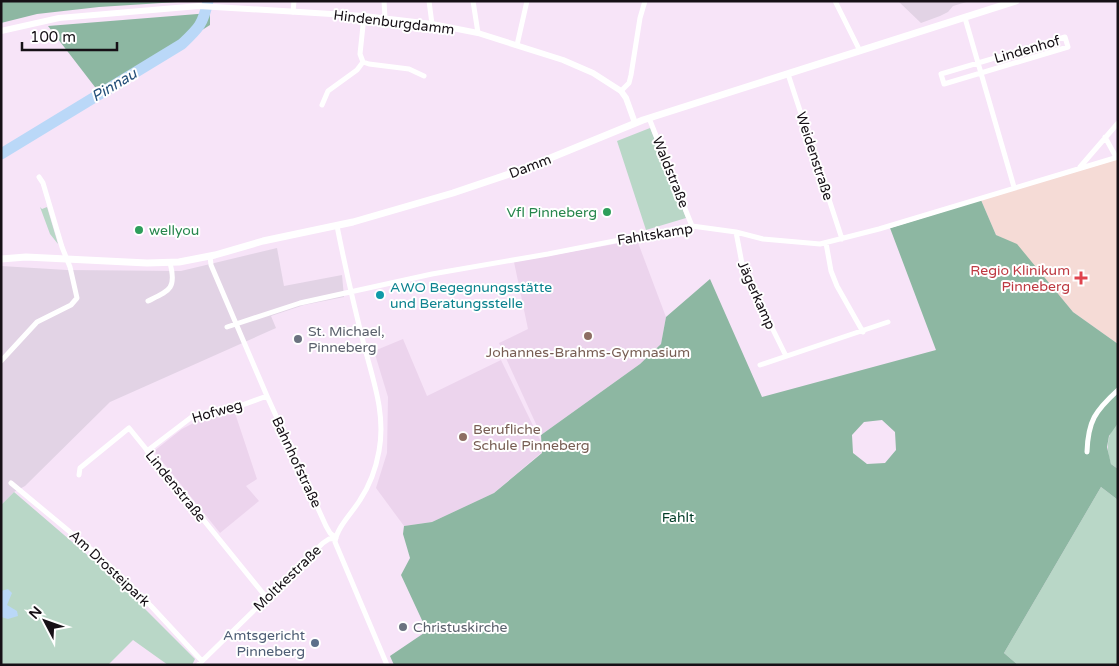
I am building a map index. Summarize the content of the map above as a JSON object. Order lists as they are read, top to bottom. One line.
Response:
{"streets":{"main road":["Damm"],"street":["Hindenburgdamm","Lindenhof","Weidenstraße","Waldstraße","Fahltskamp","Jägerkamp","Hofweg","Bahnhofstraße","Lindenstraße","Am Drosteipark","Moltkestraße"]},"crossings":[["Lindenhof","Damm"],["Lindenhof","Fahltskamp"],["Weidenstraße","Damm"],["Weidenstraße","Fahltskamp"],["Damm","Waldstraße"],["Damm","Bahnhofstraße"],["Waldstraße","Fahltskamp"],["Fahltskamp","Jägerkamp"],["Fahltskamp","Bahnhofstraße"],["Hofweg","Bahnhofstraße"],["Hofweg","Lindenstraße"],["Bahnhofstraße","Moltkestraße"],["Lindenstraße","Moltkestraße"],["Am Drosteipark","Moltkestraße"]],"water":["Pinnau"],"parks":["Fahlt"],"places":{"other":["Vfl Pinneberg","wellyou","AWO Begegnungsstätte und Beratungsstelle","Johannes-Brahms-Gymnasium","St. Michael, Pinneberg","Berufliche Schule Pinneberg","Christuskirche","Amtsgericht Pinneberg"],"health":["Regio Klinikum Pinneberg"]},"scale_bar":"100 m","north":"top left"}
